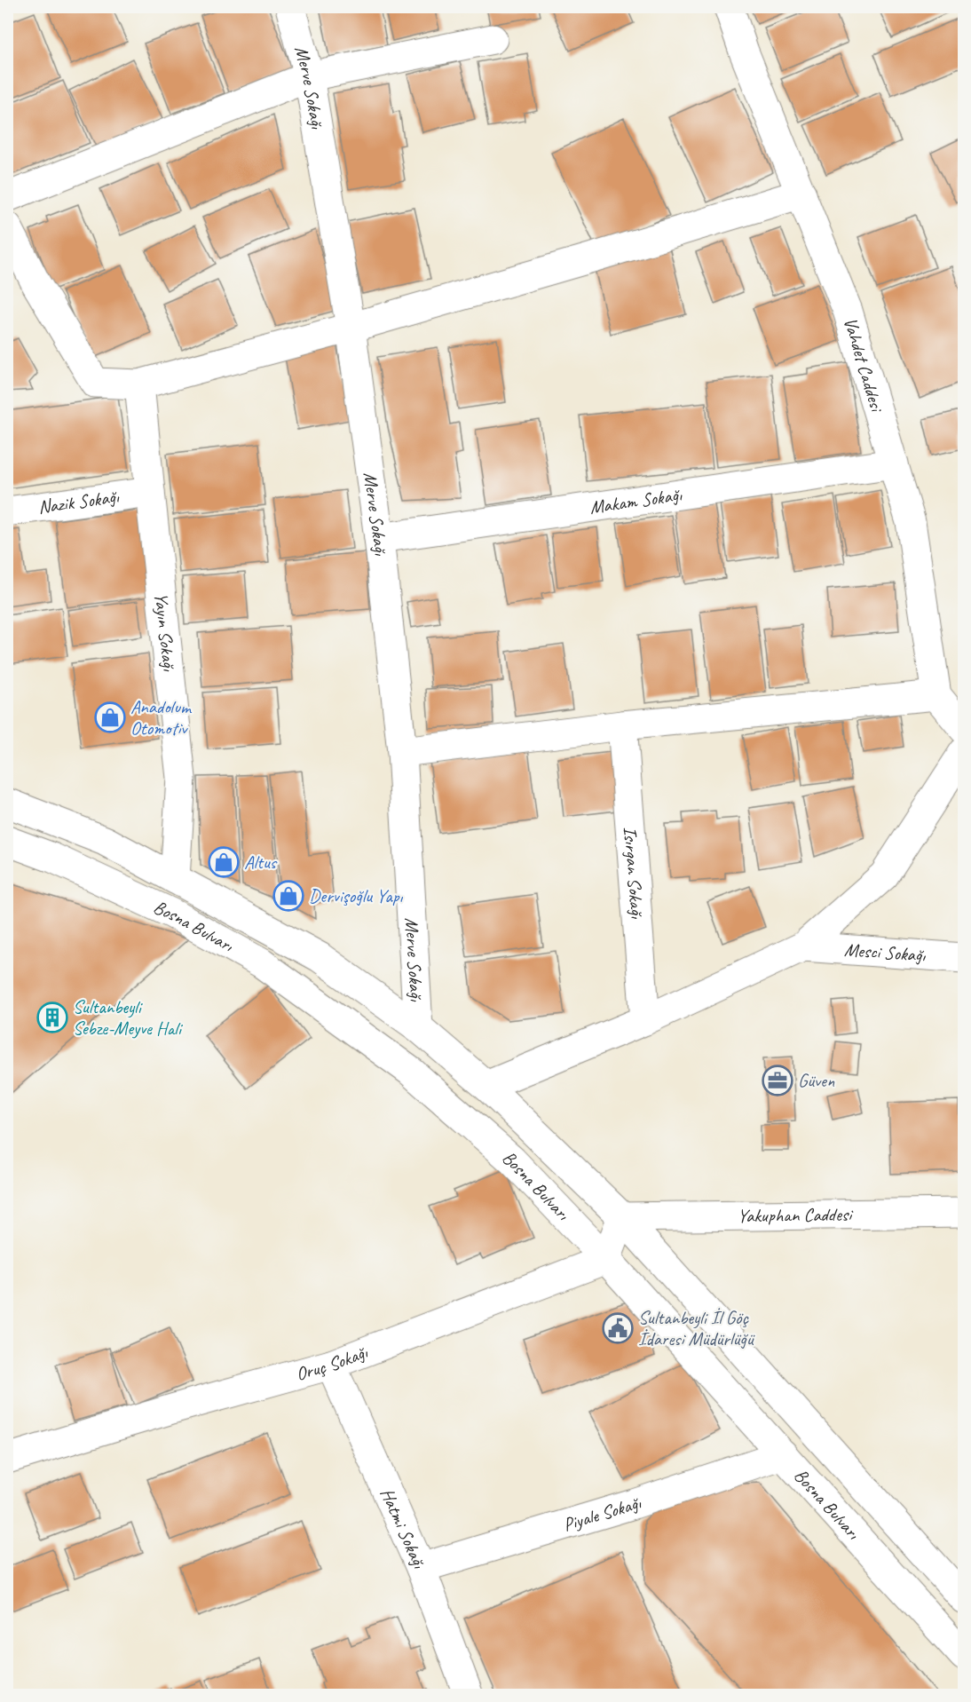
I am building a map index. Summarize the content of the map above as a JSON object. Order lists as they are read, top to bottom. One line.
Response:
{"streets":{"street":["Merve Sokağı","Vahdet Caddesi","Makam Sokağı","Nazik Sokağı","Yayın Sokağı","Isırgan Sokağı","Bosna Bulvarı","Mesci Sokağı","Yakuphan Caddesi","Oruç Sokağı","Piyale Sokağı","Hatmi Sokağı"]},"crossings":[["Merve Sokağı","Makam Sokağı"],["Merve Sokağı","Bosna Bulvarı"],["Vahdet Caddesi","Makam Sokağı"],["Nazik Sokağı","Yayın Sokağı"],["Yayın Sokağı","Bosna Bulvarı"],["Bosna Bulvarı","Yakuphan Caddesi"],["Bosna Bulvarı","Oruç Sokağı"],["Bosna Bulvarı","Piyale Sokağı"],["Oruç Sokağı","Hatmi Sokağı"],["Piyale Sokağı","Hatmi Sokağı"]],"places":{"shop":["Anadolum Otomotiv","Altus","Dervişoğlu Yapı"],"building":["Sultanbeyli Sebze-Meyve Hali"],"office":["Güven"],"public building":["Sultanbeyli İl Göç İdaresi Müdürlüğü"]}}
